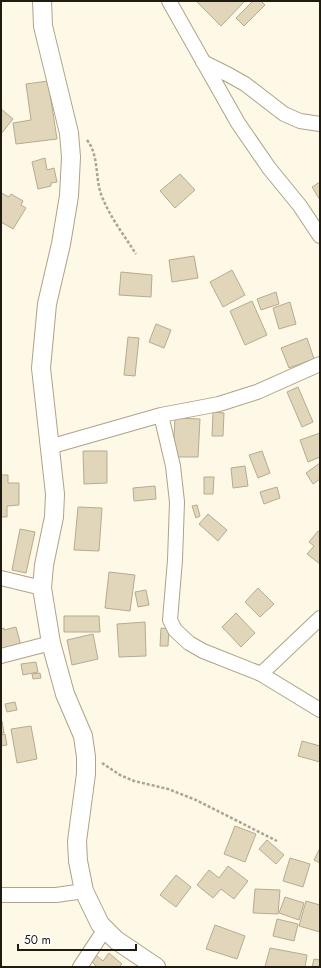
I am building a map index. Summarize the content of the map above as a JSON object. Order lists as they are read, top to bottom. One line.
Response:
{"scale_bar":"50 m"}
